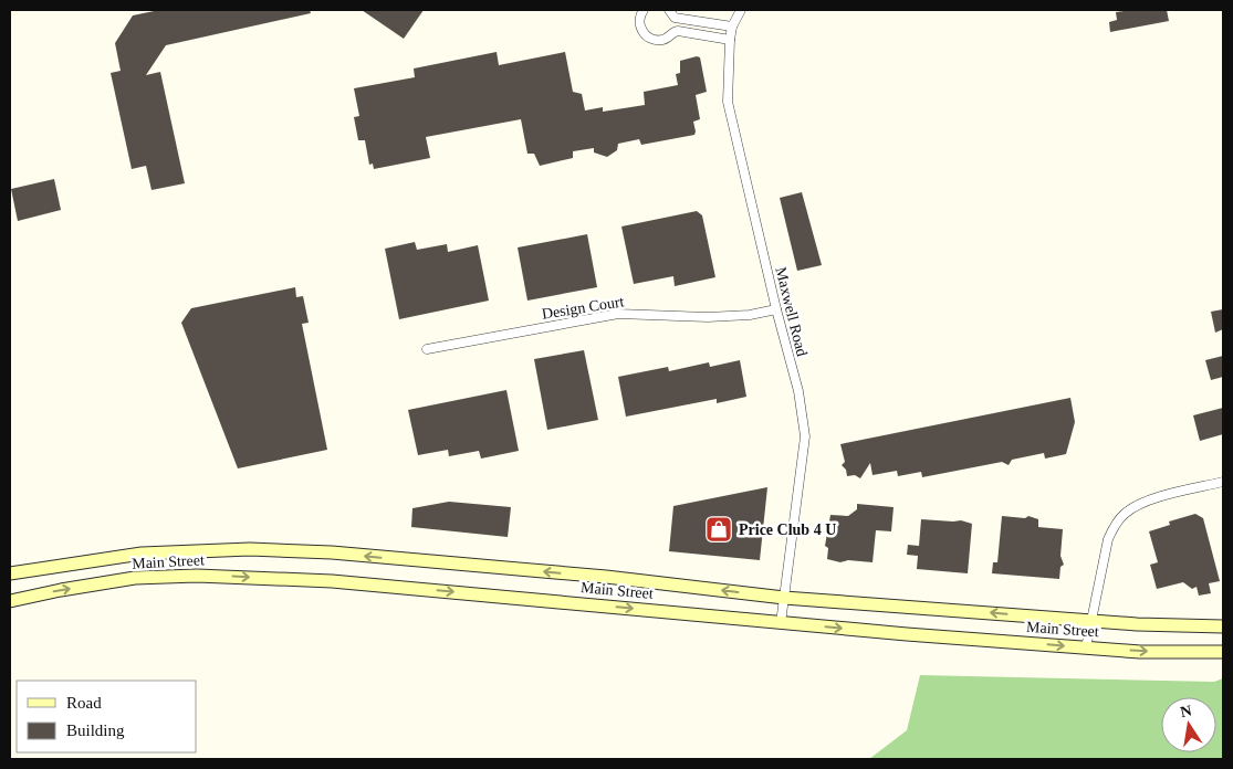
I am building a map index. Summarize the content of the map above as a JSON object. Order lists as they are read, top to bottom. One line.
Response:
{"streets":{"main road":["Main Street"],"street":["Design Court","Maxwell Road"]},"crossings":[["Design Court","Maxwell Road"],["Maxwell Road","Main Street"]],"places":{"shop":["Price Club 4 U"]},"legend":["Road","Building"],"north":"top"}
